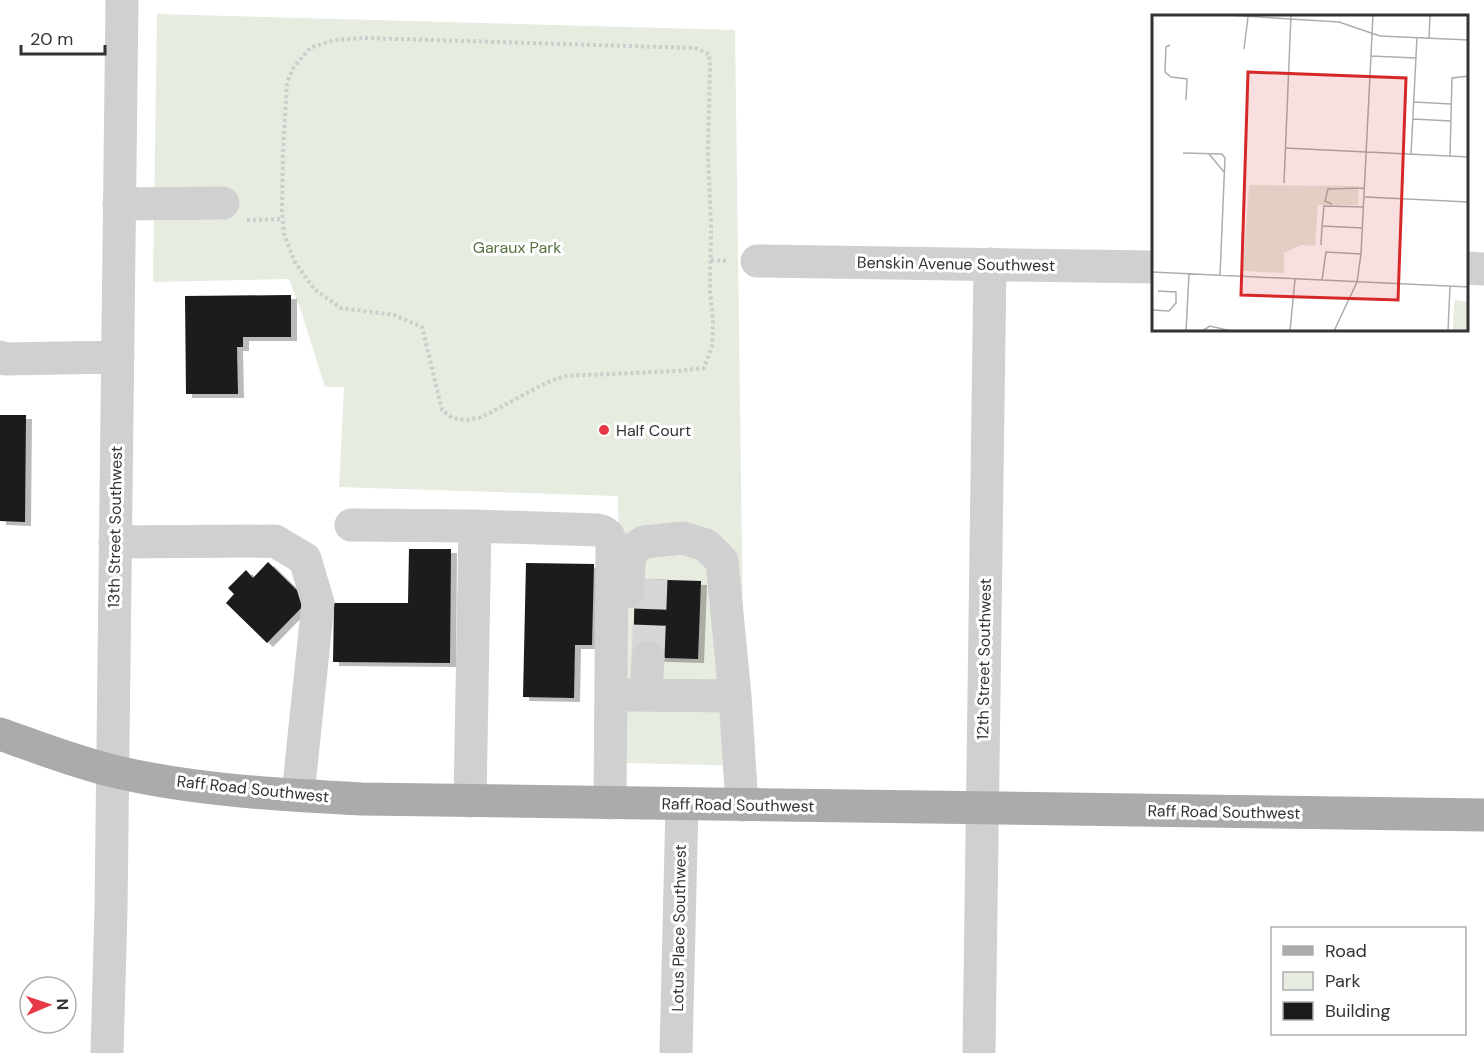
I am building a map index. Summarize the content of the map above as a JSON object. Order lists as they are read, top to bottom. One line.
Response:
{"streets":{"main road":["Raff Road Southwest"],"street":["Benskin Avenue Southwest","13th Street Southwest","12th Street Southwest","Lotus Place Southwest"]},"crossings":[["Benskin Avenue Southwest","12th Street Southwest"],["13th Street Southwest","Raff Road Southwest"],["12th Street Southwest","Raff Road Southwest"],["Raff Road Southwest","Lotus Place Southwest"]],"parks":["Garaux Park"],"places":["Half Court"],"legend":["Road","Park","Building"],"scale_bar":"20 m","north":"right"}
